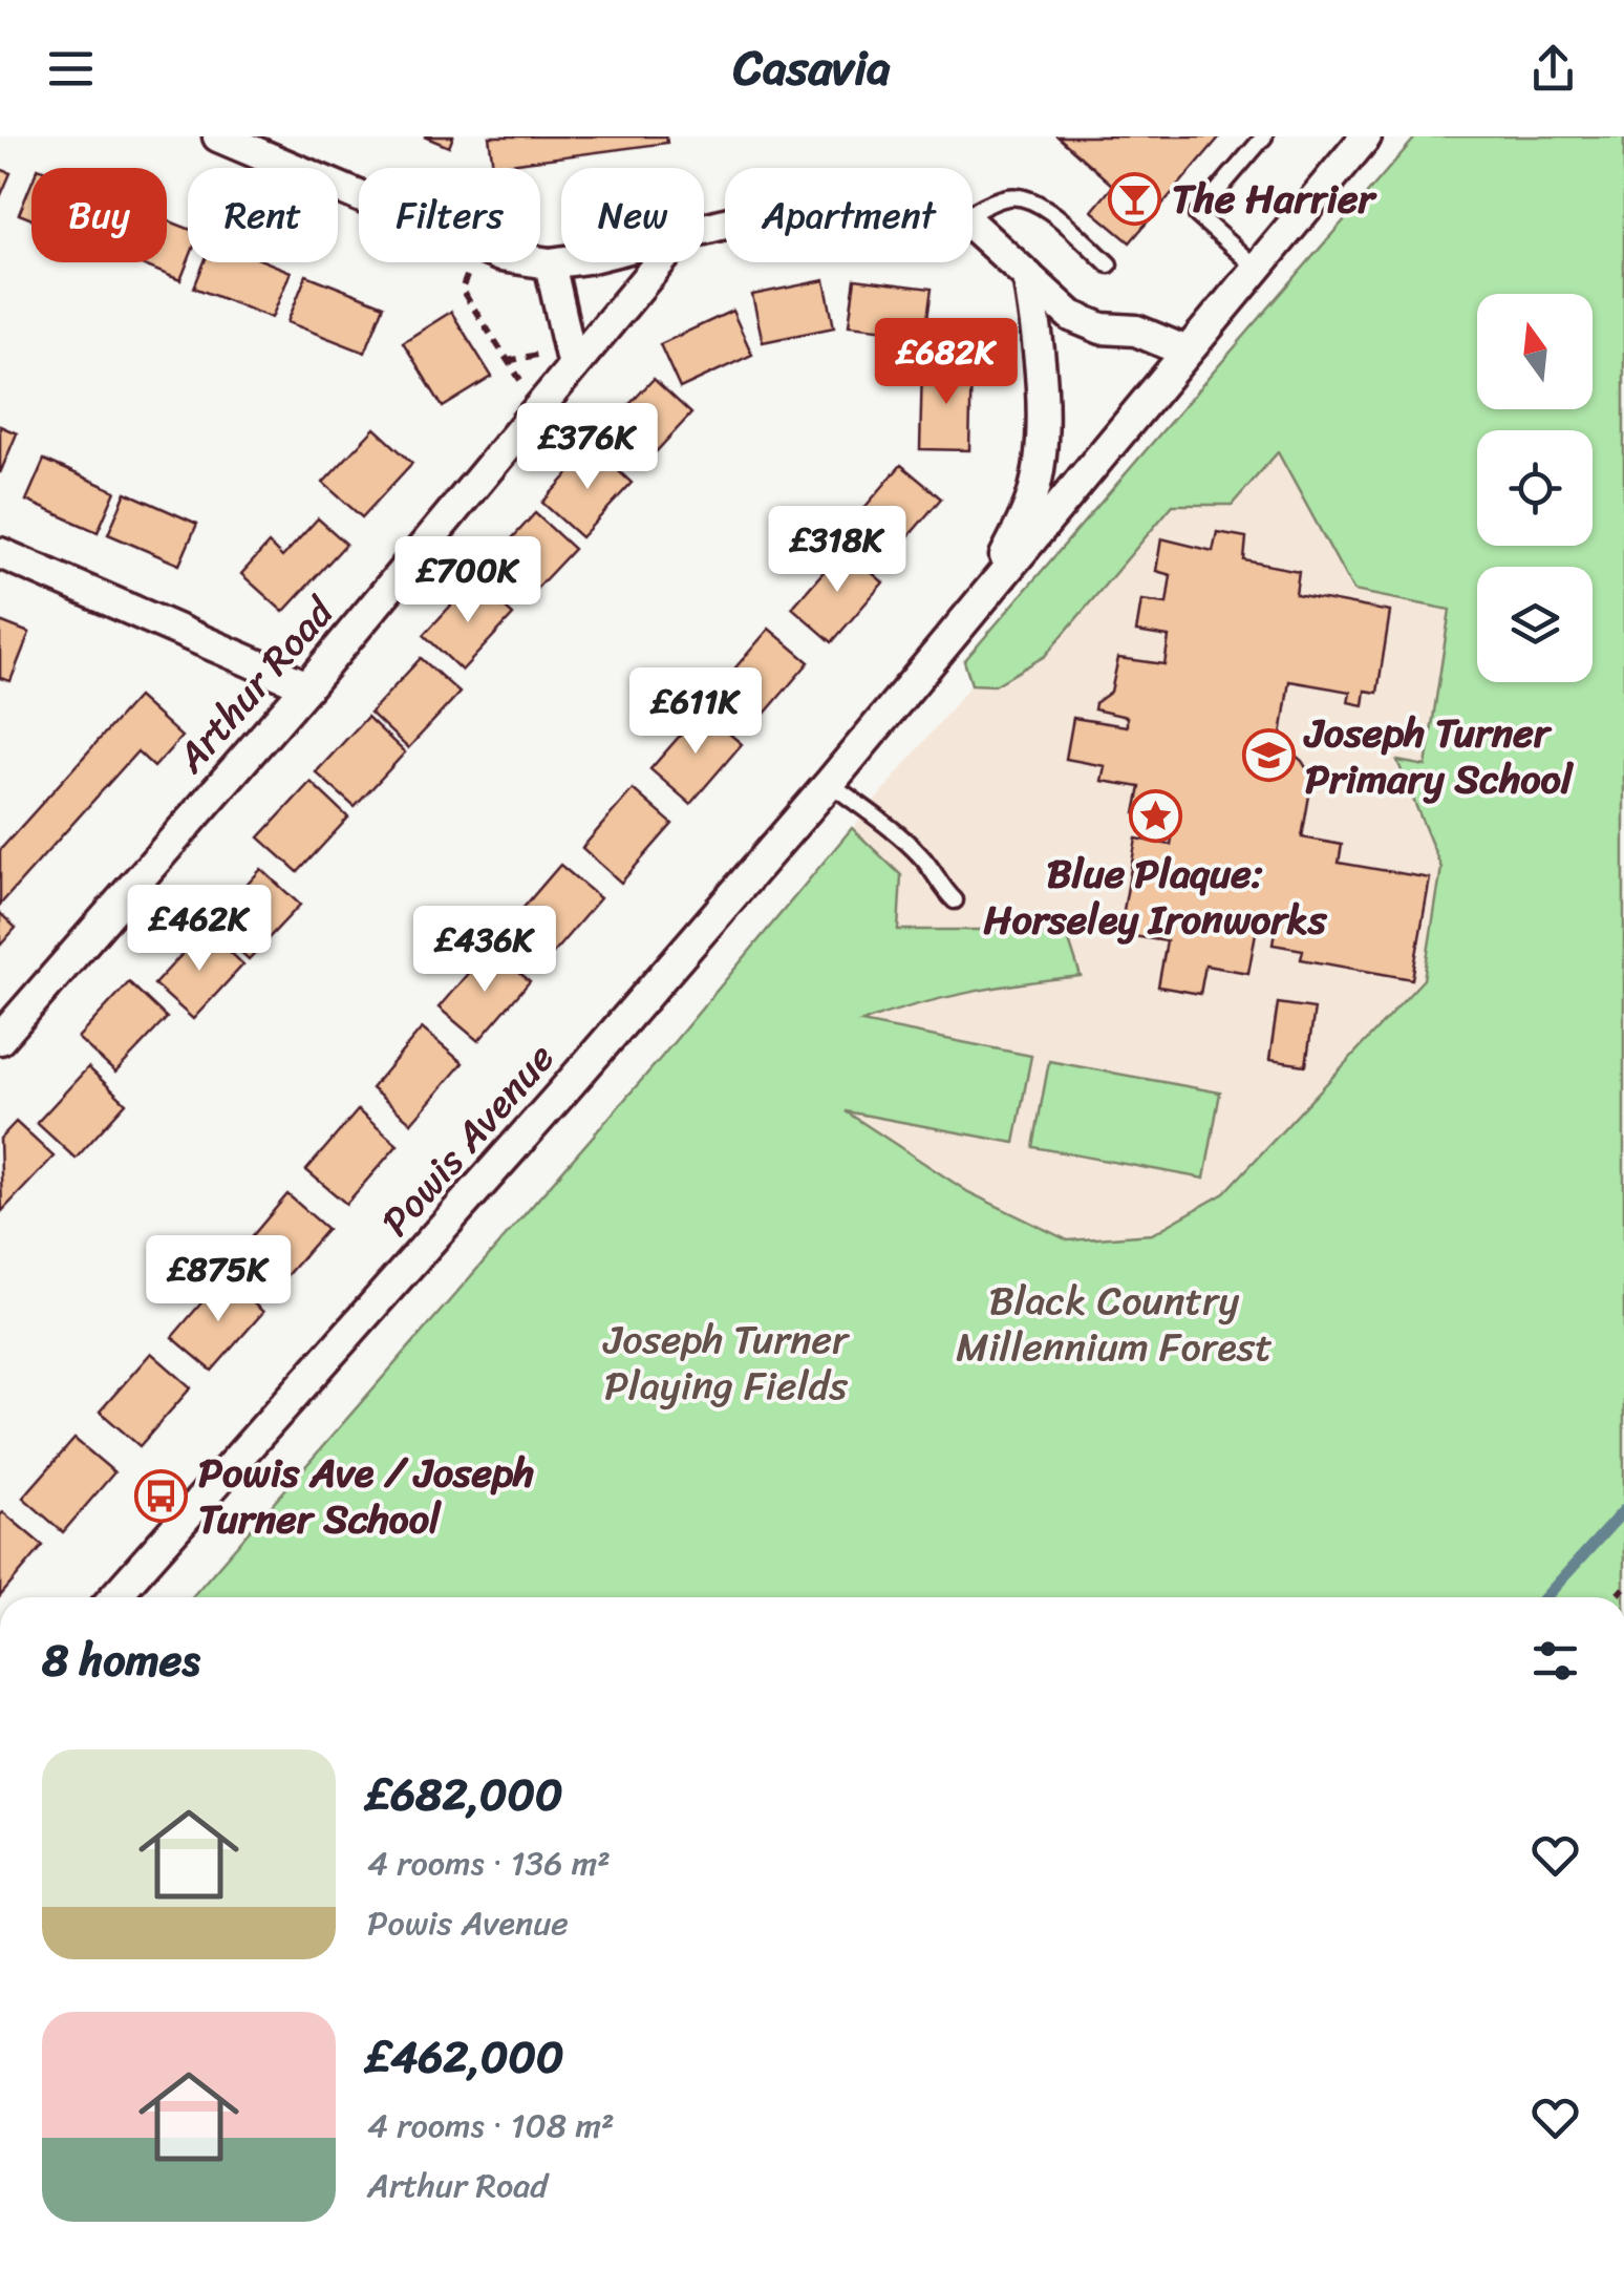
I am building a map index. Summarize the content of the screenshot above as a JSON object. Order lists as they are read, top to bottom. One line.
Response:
{"streets":{"street":["Arthur Road","Powis Avenue"]},"parks":["Black Country Millennium Forest","Joseph Turner Playing Fields"],"places":{"bar":["The Harrier"],"school or university":["Joseph Turner Primary School"],"place":["Blue Plaque: Horseley Ironworks"],"bus stop":["Powis Ave / Joseph Turner School"]},"north":"top","page":{"header":"Casavia","chip":["Buy","Rent","Filters","New","Apartment"],"price":["£682K","£376K","£318K","£700K","£611K","£462K","£436K","£875K"],"heading":"8 homes","list":[{"name":"£682,000","note":"4 rooms · 136 m² · Powis Avenue"},{"name":"£462,000","note":"4 rooms · 108 m² · Arthur Road"}]}}
